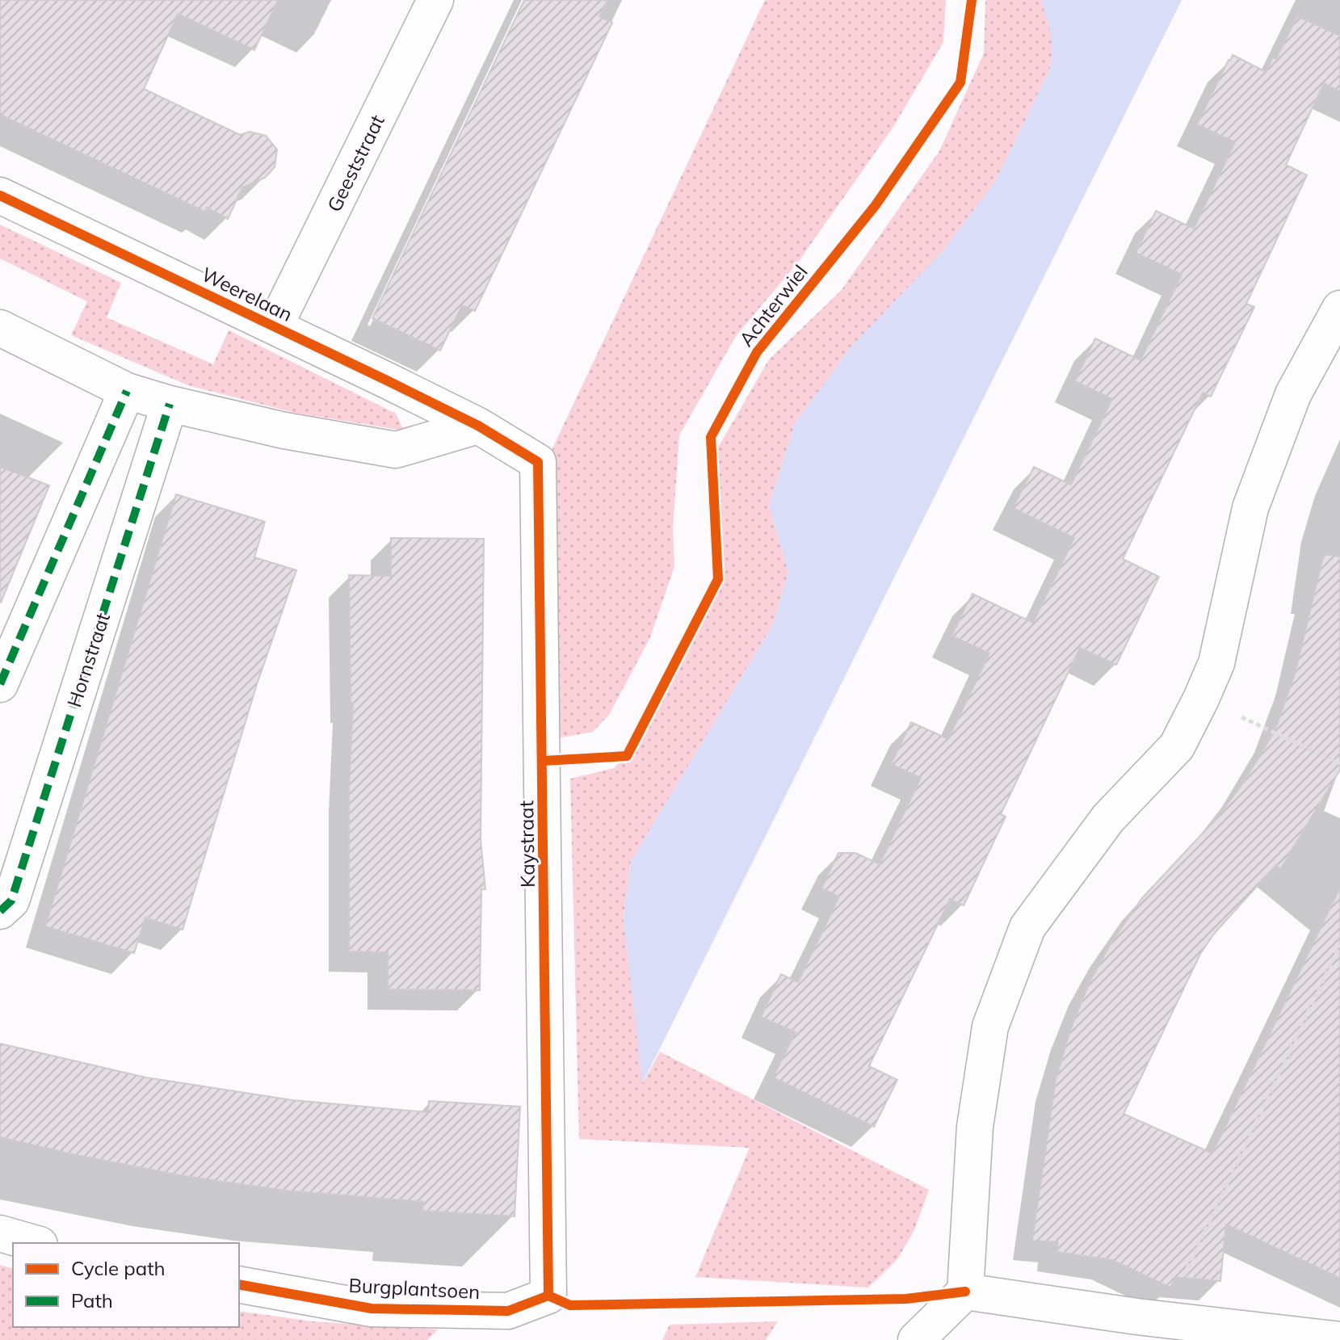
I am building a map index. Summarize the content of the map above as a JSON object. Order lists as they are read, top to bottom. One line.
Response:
{"streets":{"street":["Geeststraat","Weerelaan","Hornstraat","Kaystraat","Burgplantsoen"],"cycle path":["Achterwiel"]},"crossings":[["Geeststraat","Weerelaan"],["Weerelaan","Kaystraat"],["Kaystraat","Burgplantsoen"]],"legend":["Cycle path","Path"]}
